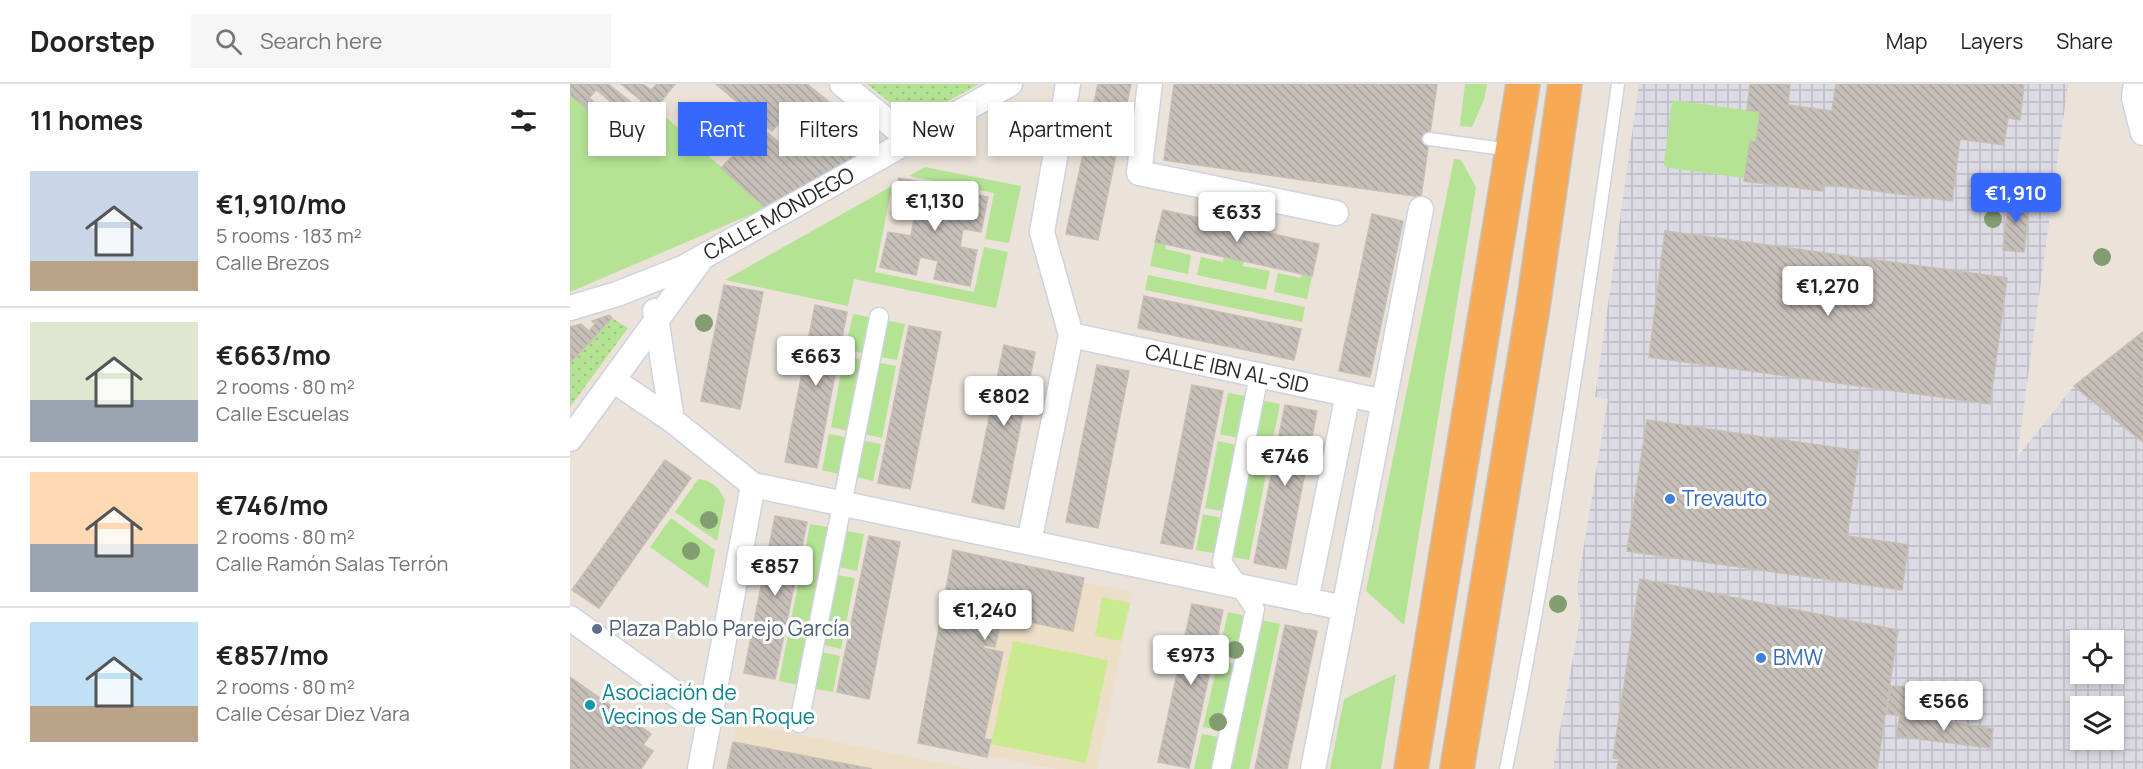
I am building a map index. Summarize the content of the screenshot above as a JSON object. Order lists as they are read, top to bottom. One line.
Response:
{"streets":{"street":["CALLE MONDEGO","CALLE IBN AL-SID"]},"places":["Trevauto","Plaza Pablo Parejo García","BMW","Asociación de Vecinos de San Roque"],"page":{"header":"Doorstep","search":"Search here","nav":["Map","Layers","Share"],"heading":"11 homes","chip":["Buy","Rent","Filters","New","Apartment"],"list":[{"name":"€1,910/mo","note":"5 rooms · 183 m² · Calle Brezos"},{"name":"€663/mo","note":"2 rooms · 80 m² · Calle Escuelas"},{"name":"€746/mo","note":"2 rooms · 80 m² · Calle Ramón Salas Terrón"},{"name":"€857/mo","note":"2 rooms · 80 m² · Calle César Diez Vara"}],"price":["€1,910","€1,130","€633","€1,270","€663","€802","€746","€857","€1,240","€973","€566"]}}
